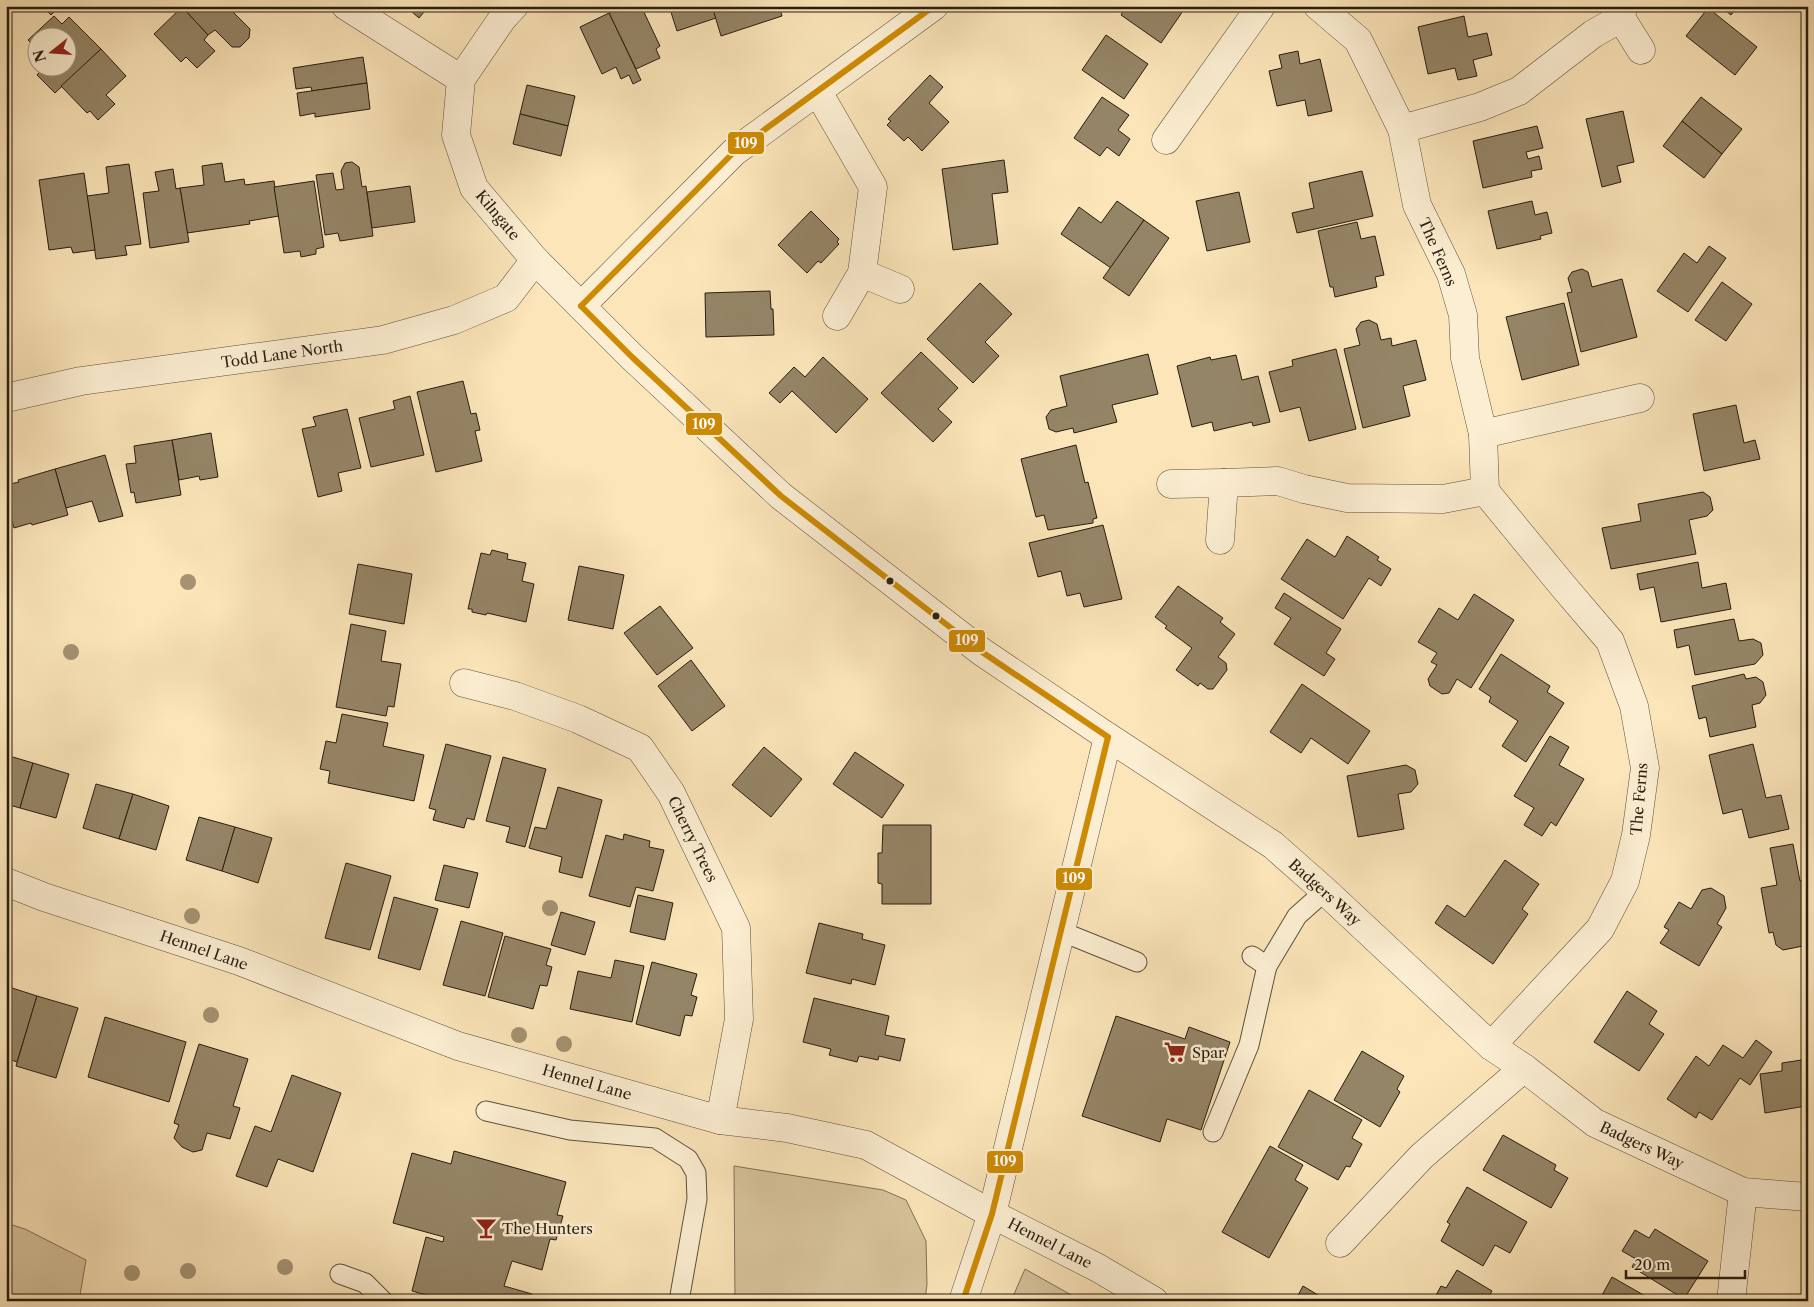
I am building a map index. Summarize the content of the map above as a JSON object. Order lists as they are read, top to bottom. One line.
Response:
{"streets":{"street":["Kilngate","The Ferns","Todd Lane North","Cherry Trees","Badgers Way","Hennel Lane"]},"crossings":[["Kilngate","Todd Lane North"],["Kilngate","Badgers Way"],["The Ferns","Badgers Way"],["Cherry Trees","Hennel Lane"]],"places":{"supermarket":["Spar"],"bar":["The Hunters"]},"lines":["transit line 109"],"scale_bar":"20 m","north":"left"}
